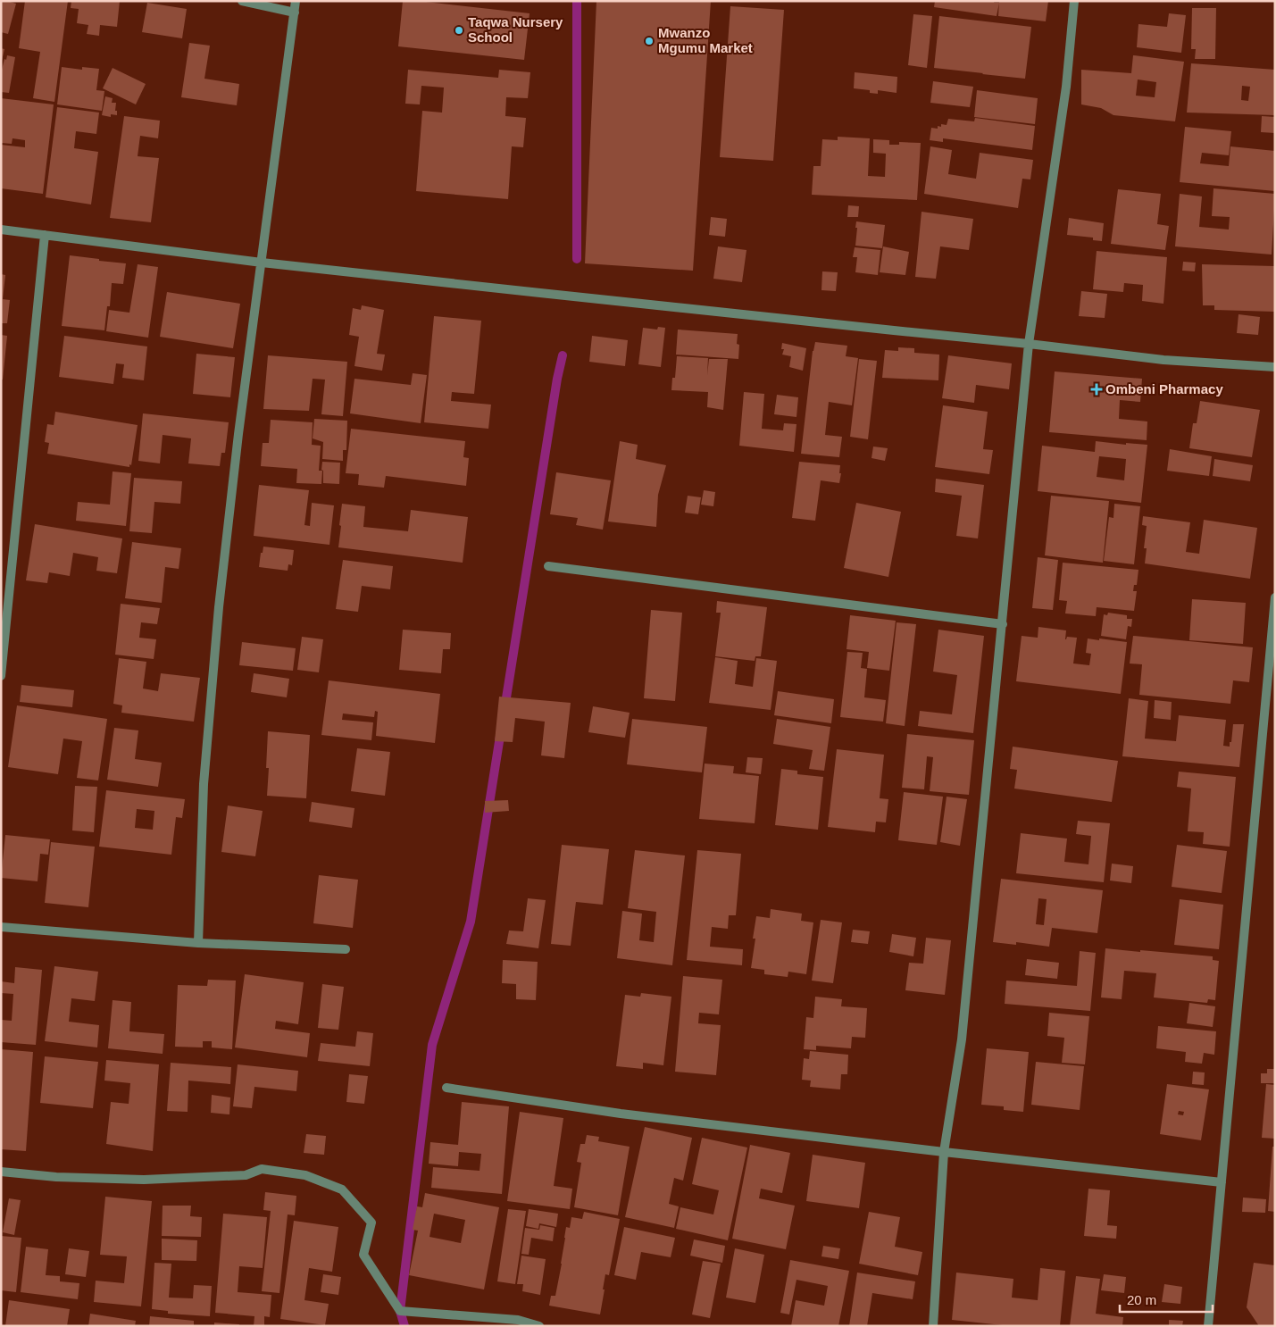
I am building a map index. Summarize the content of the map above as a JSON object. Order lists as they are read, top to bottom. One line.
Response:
{"places":{"other":["Taqwa Nursery School","Mwanzo Mgumu Market"],"health":["Ombeni Pharmacy"]},"scale_bar":"20 m"}
